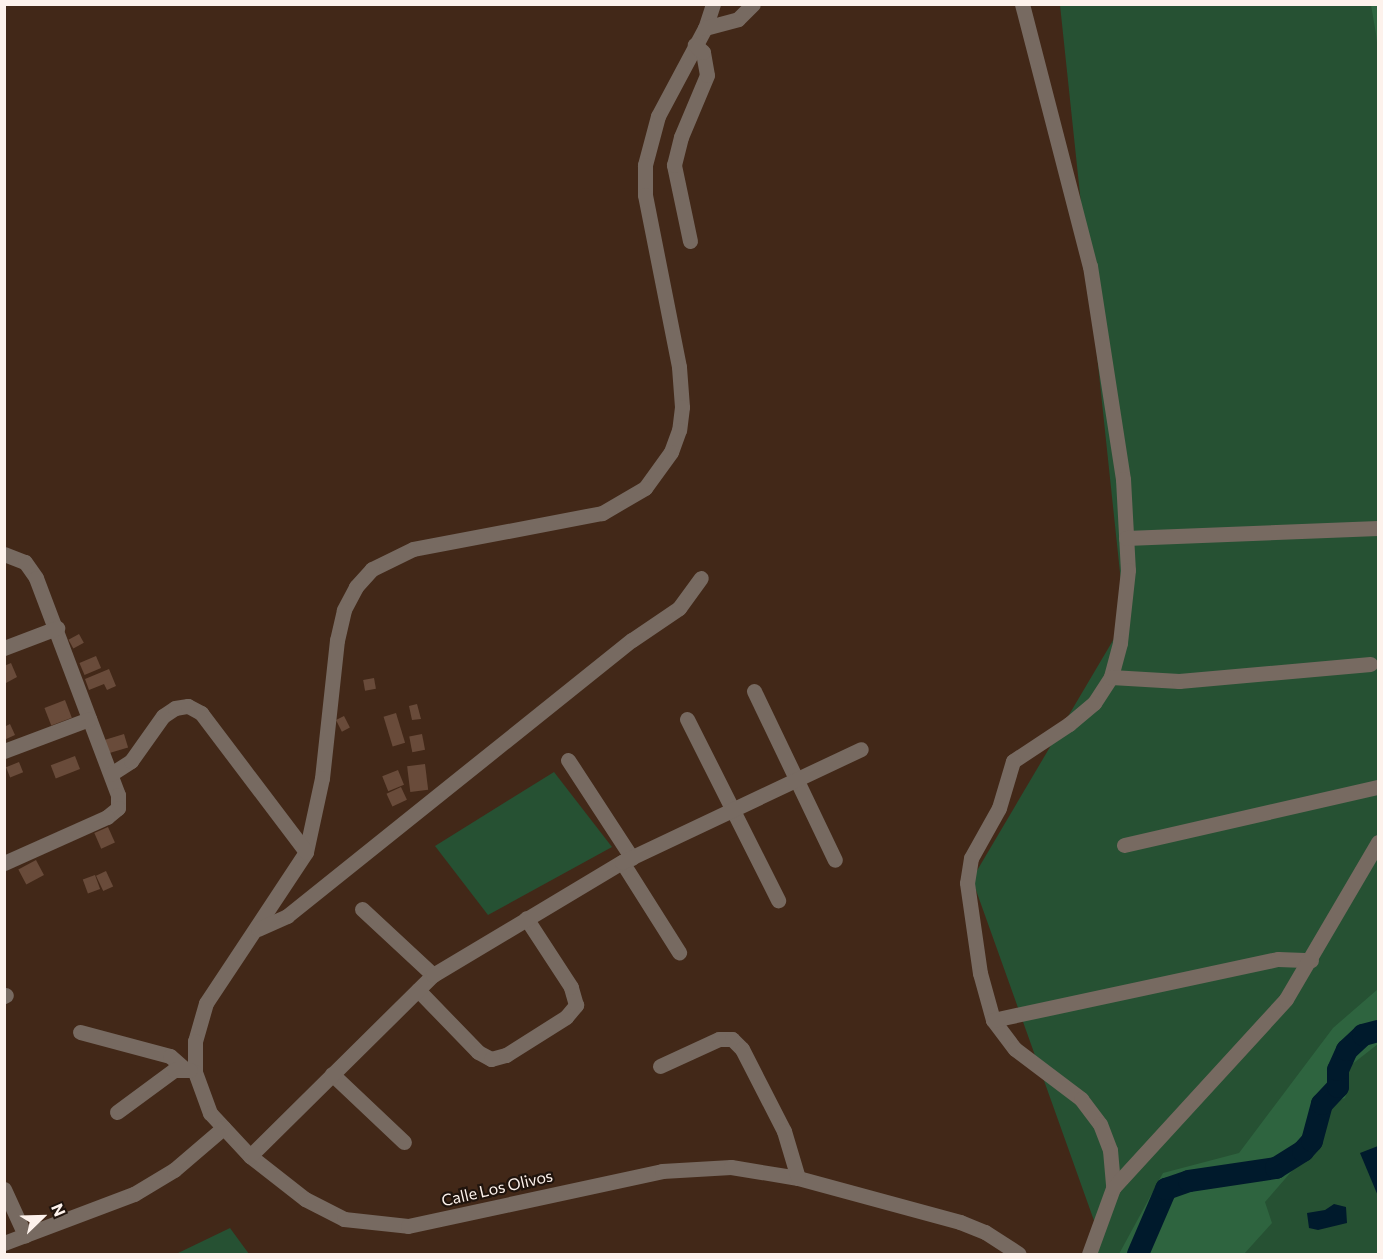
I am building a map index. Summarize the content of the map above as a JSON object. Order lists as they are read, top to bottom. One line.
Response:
{"streets":{"street":["Calle Los Olivos"]},"north":"top right"}
